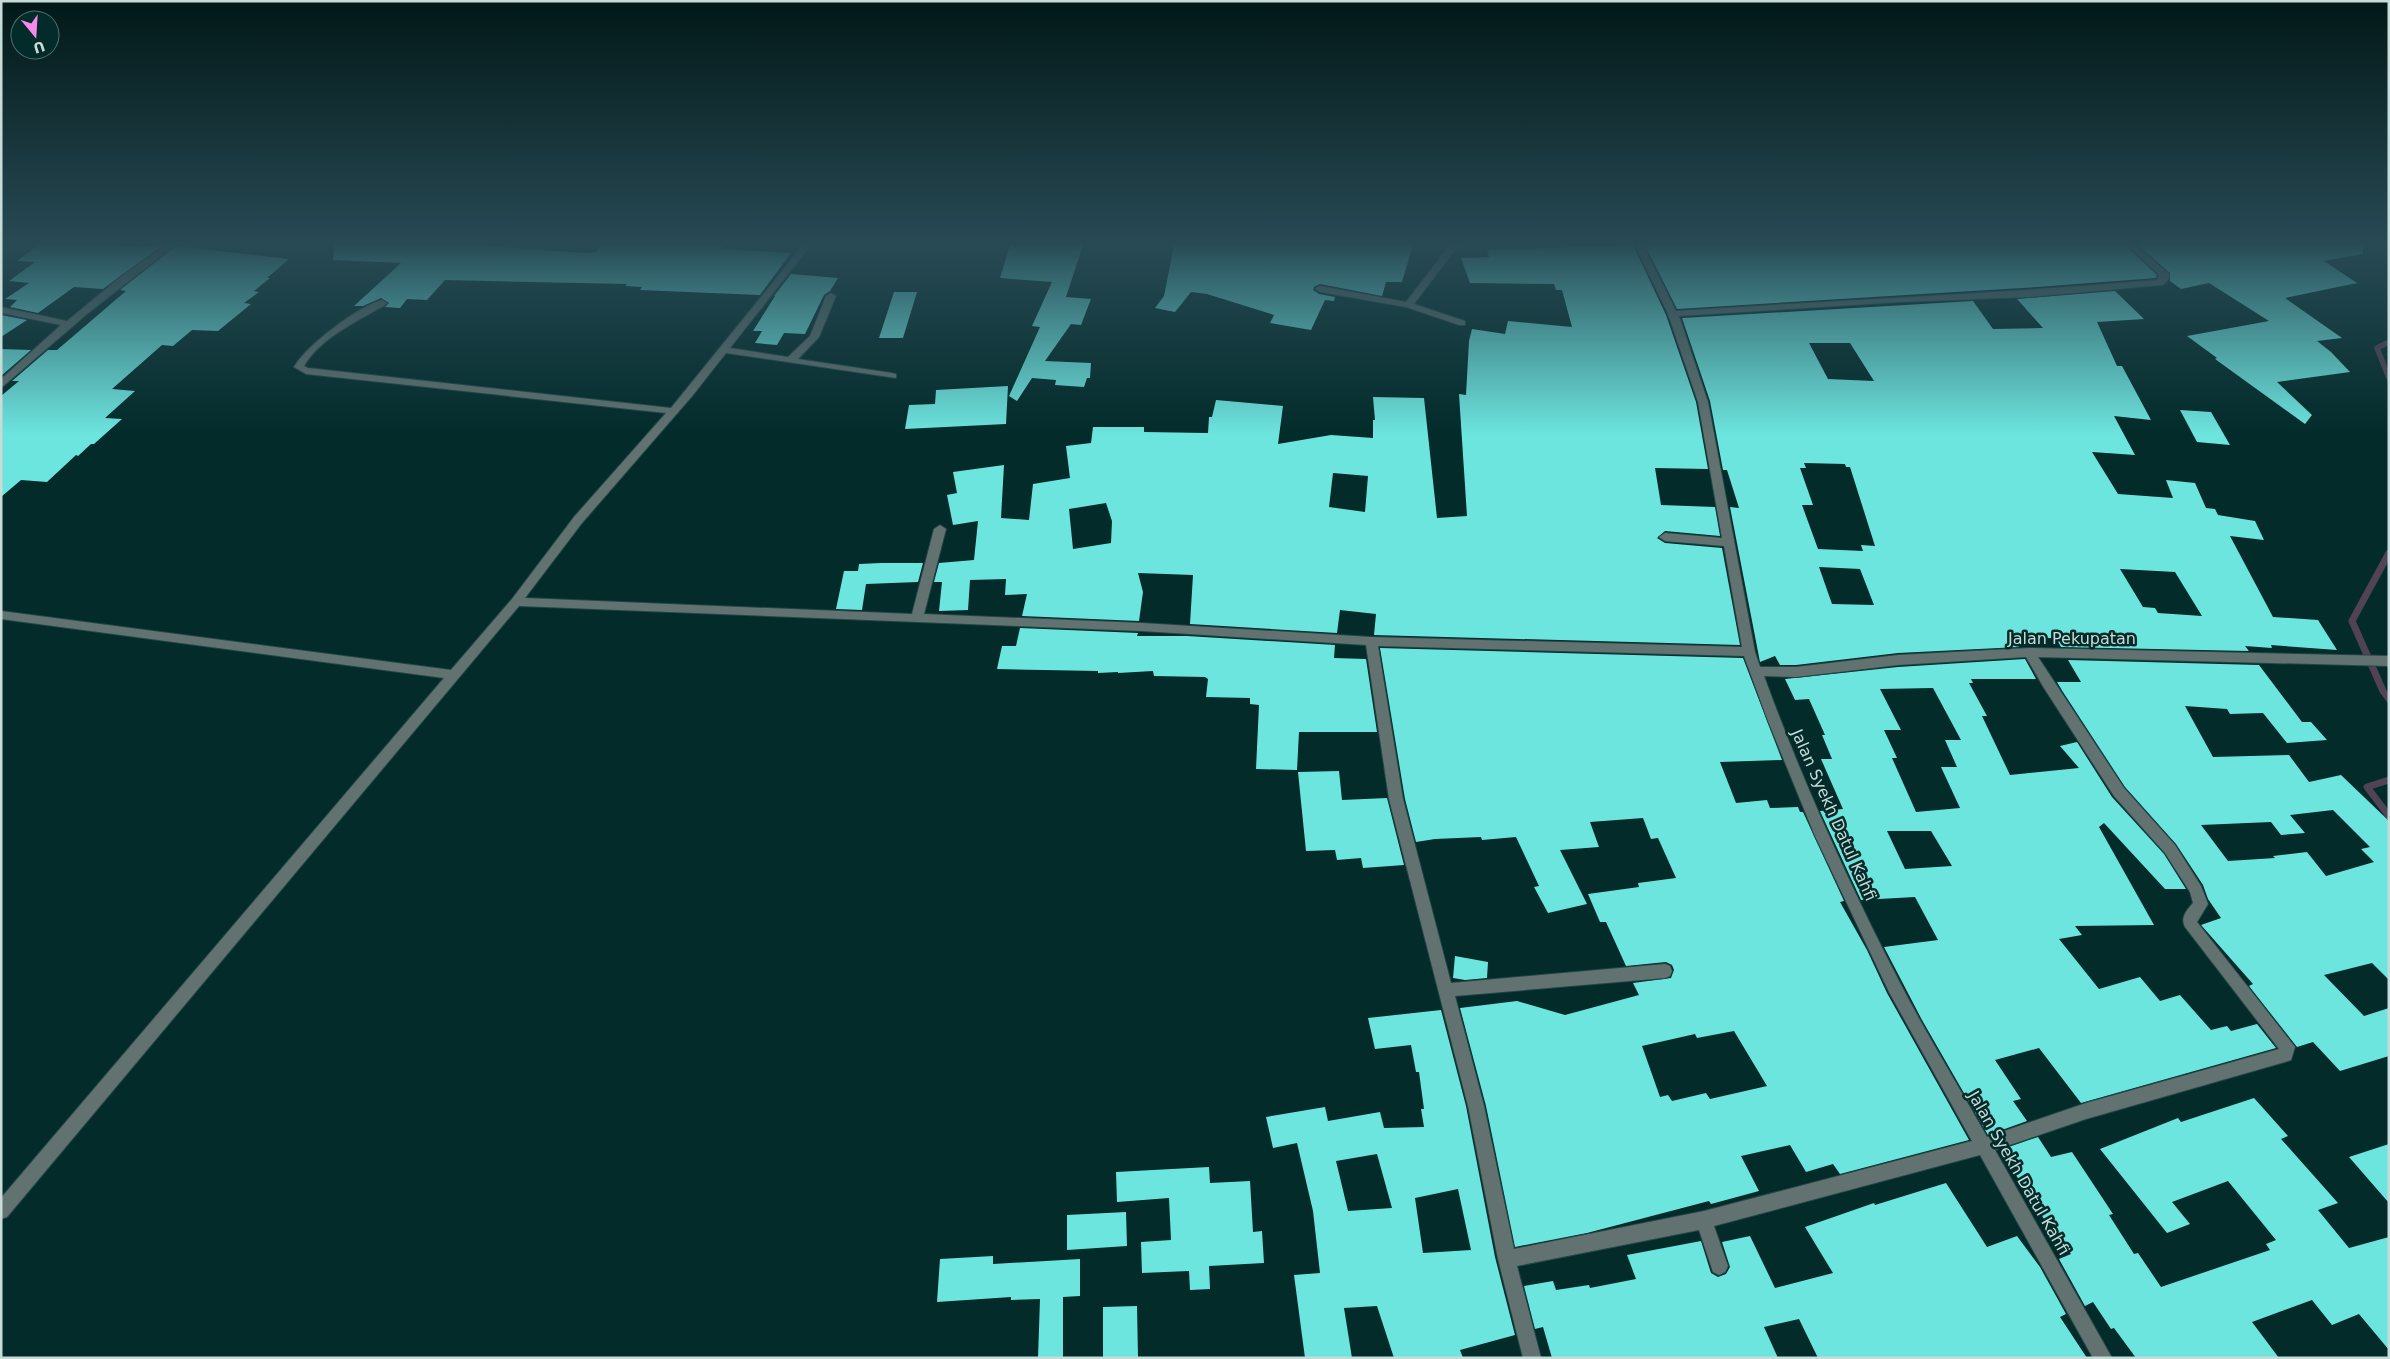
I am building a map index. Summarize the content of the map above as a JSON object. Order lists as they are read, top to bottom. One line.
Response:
{"streets":{"street":["Jalan Pekupatan","Jalan Syekh Datul Kahfi"]},"crossings":[["Jalan Pekupatan","Jalan Syekh Datul Kahfi"]],"north":"bottom"}
